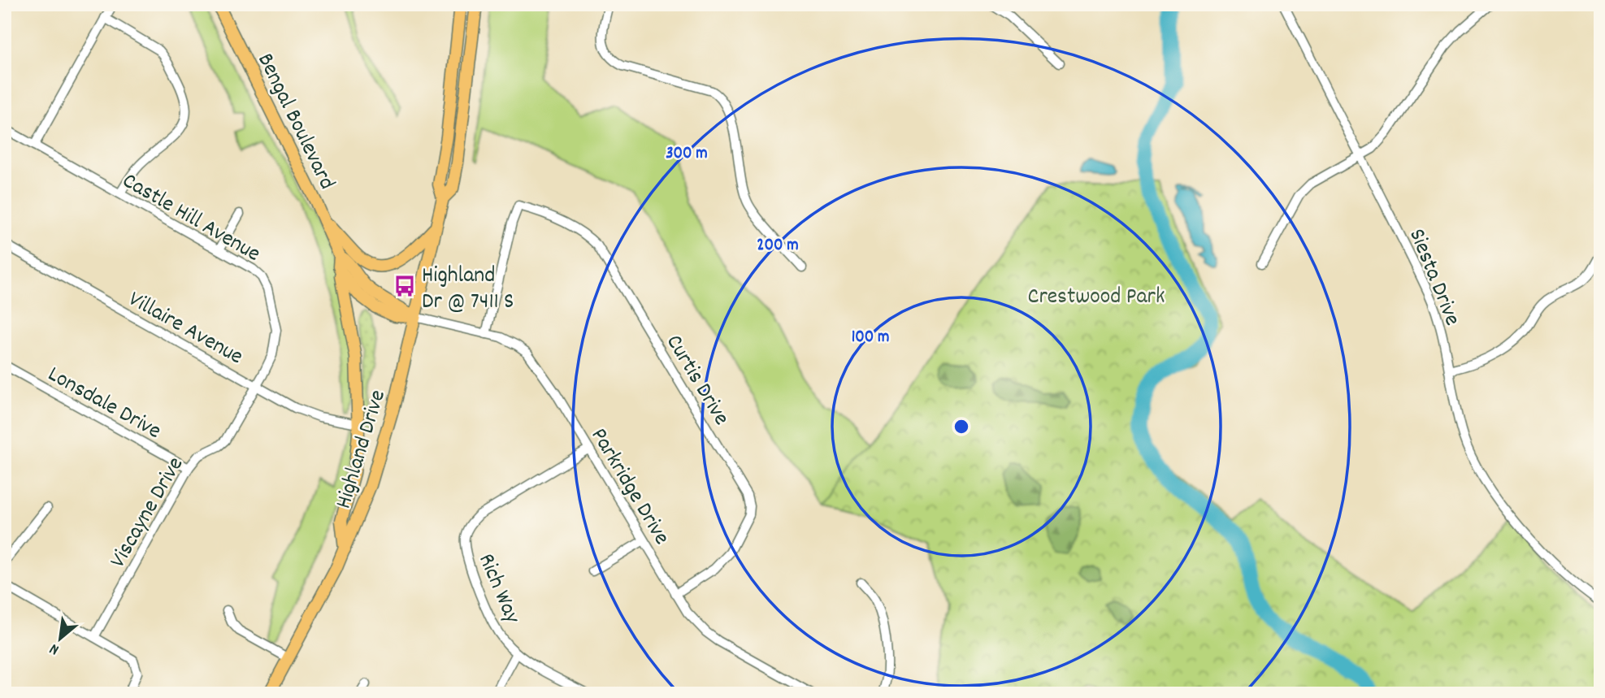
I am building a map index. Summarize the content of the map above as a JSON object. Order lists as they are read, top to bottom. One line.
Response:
{"streets":{"main road":["Bengal Boulevard","Highland Drive"],"street":["Castle Hill Avenue","Siesta Drive","Villaire Avenue","Curtis Drive","Lonsdale Drive","Parkridge Drive","Viscayne Drive","Rich Way"]},"crossings":[["Bengal Boulevard","Highland Drive"],["Bengal Boulevard","Parkridge Drive"],["Castle Hill Avenue","Villaire Avenue"],["Castle Hill Avenue","Viscayne Drive"],["Villaire Avenue","Viscayne Drive"],["Curtis Drive","Parkridge Drive"],["Lonsdale Drive","Viscayne Drive"],["Highland Drive","Parkridge Drive"],["Parkridge Drive","Rich Way"]],"parks":["Crestwood Park"],"places":{"bus stop":["Highland Dr @ 7411 S"]},"north":"bottom left","rings":["300 m","200 m","100 m"]}
